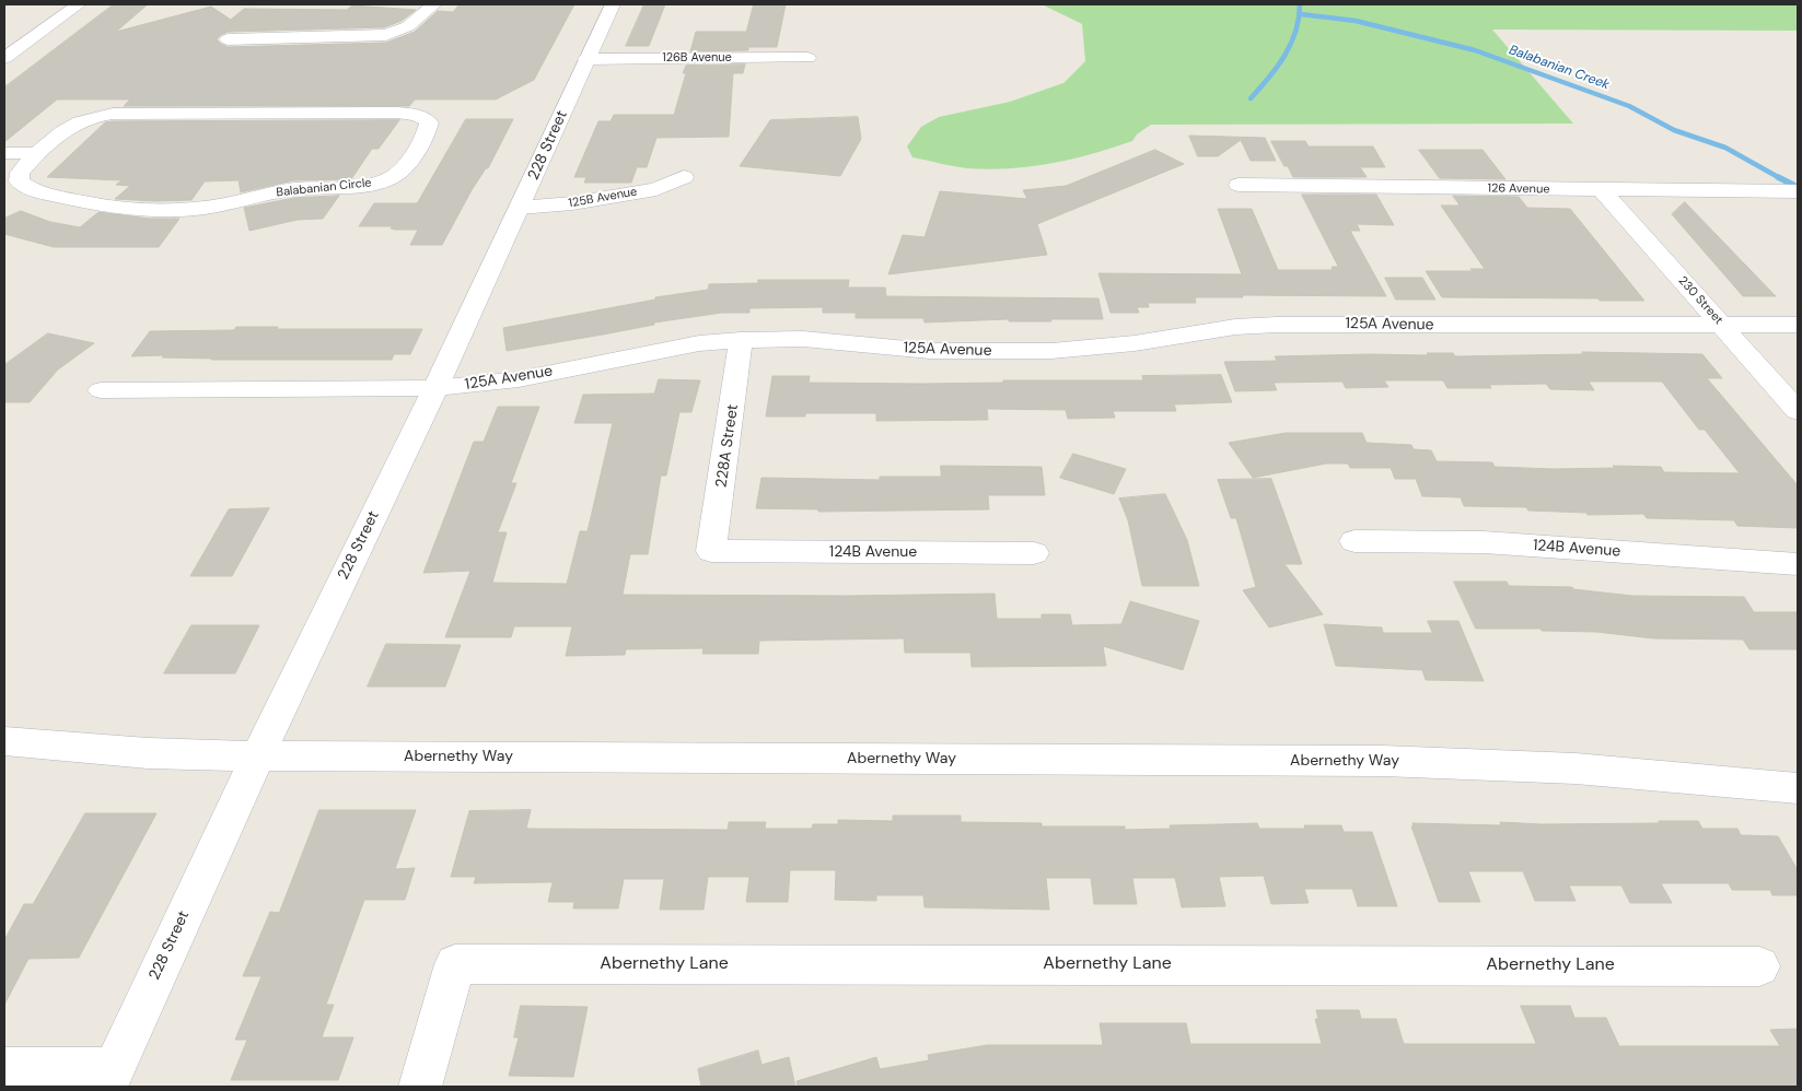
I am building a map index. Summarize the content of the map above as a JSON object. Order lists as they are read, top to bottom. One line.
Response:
{"streets":{"street":["126B Avenue","228 Street","Balabanian Circle","126 Avenue","125B Avenue","230 Street","125A Avenue","228A Street","124B Avenue","Abernethy Way","Abernethy Lane"]},"crossings":[["126B Avenue","228 Street"],["228 Street","125B Avenue"],["228 Street","125A Avenue"],["228 Street","Abernethy Way"],["126 Avenue","230 Street"],["230 Street","125A Avenue"],["125A Avenue","228A Street"],["228A Street","124B Avenue"]],"water":["Balabanian Creek"]}
